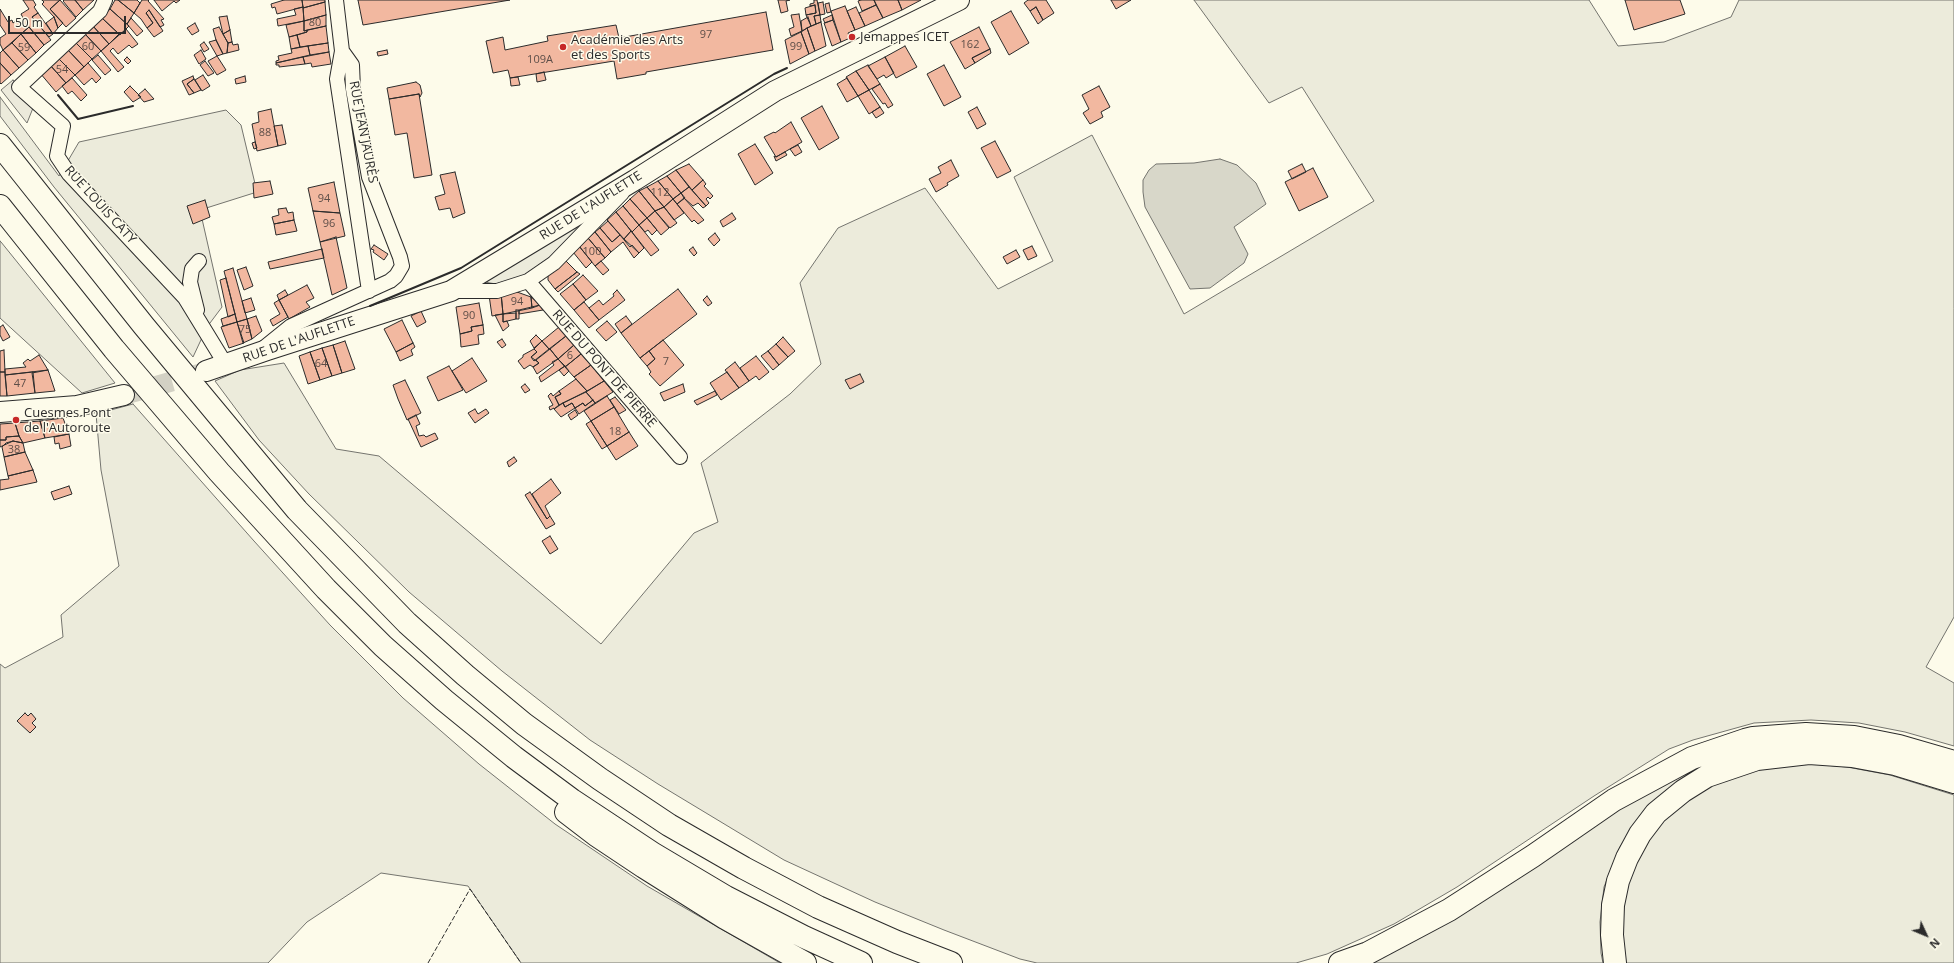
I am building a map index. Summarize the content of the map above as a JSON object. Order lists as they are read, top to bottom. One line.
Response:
{"streets":{"street":["RUE JEAN JAURÈS","RUE LOUIS CATY","RUE DE L'AUFLETTE","RUE DU PONT DE PIERRE"]},"crossings":[["RUE JEAN JAURÈS","RUE DE L'AUFLETTE"],["RUE LOUIS CATY","RUE DE L'AUFLETTE"]],"places":["Jemappes ICET","Académie des Arts et des Sports","Cuesmes Pont de l'Autoroute"],"house_numbers":["80","97","162","60","99","59","109A","54","88","112","94","96","100","94","90","75","6","7","64","47","18","38"],"scale_bar":"50 m","north":"bottom right"}
